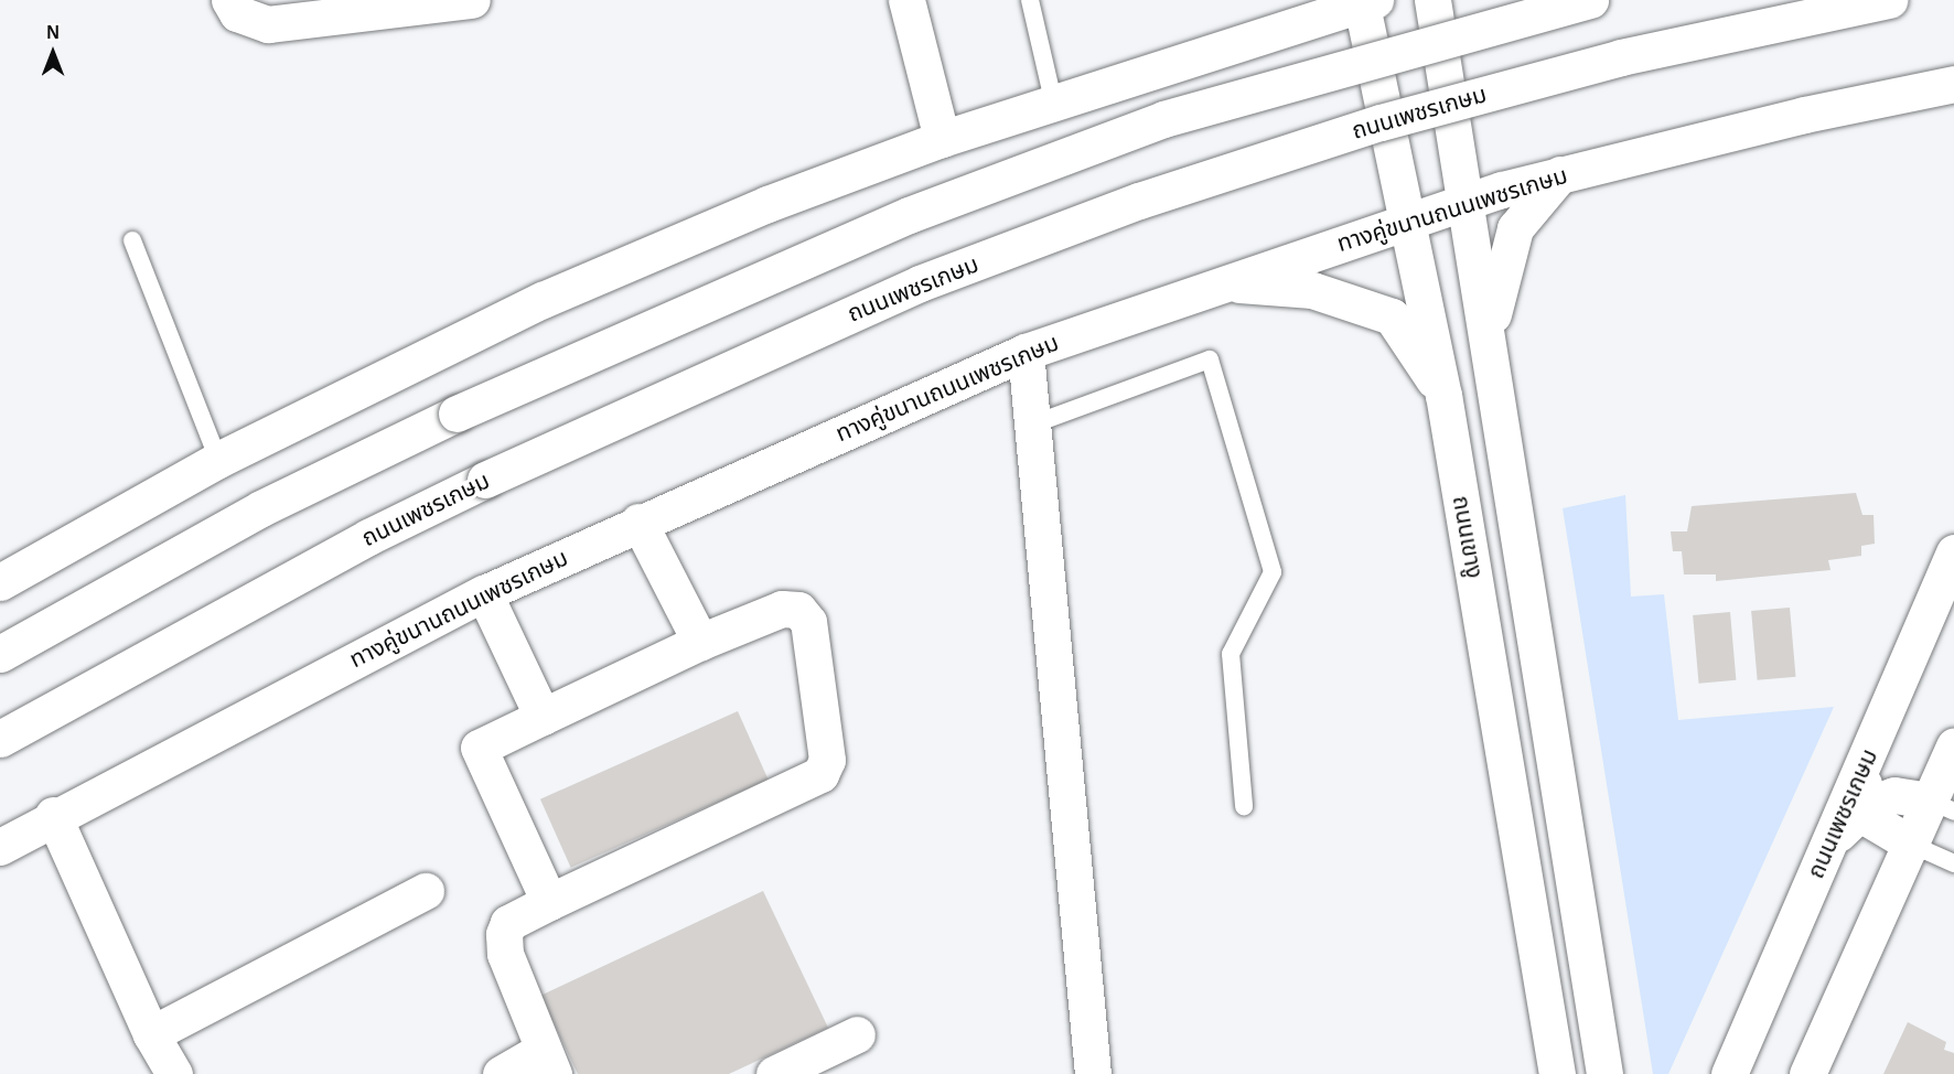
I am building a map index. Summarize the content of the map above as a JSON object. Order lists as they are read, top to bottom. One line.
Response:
{"streets":{"main road":["ถนนเพชรเกษม","ทางคู่ขนานถนนเพชรเกษม","ถนนเขางู"]},"crossings":[["ทางคู่ขนานถนนเพชรเกษม","ถนนเขางู"]],"north":"top"}
